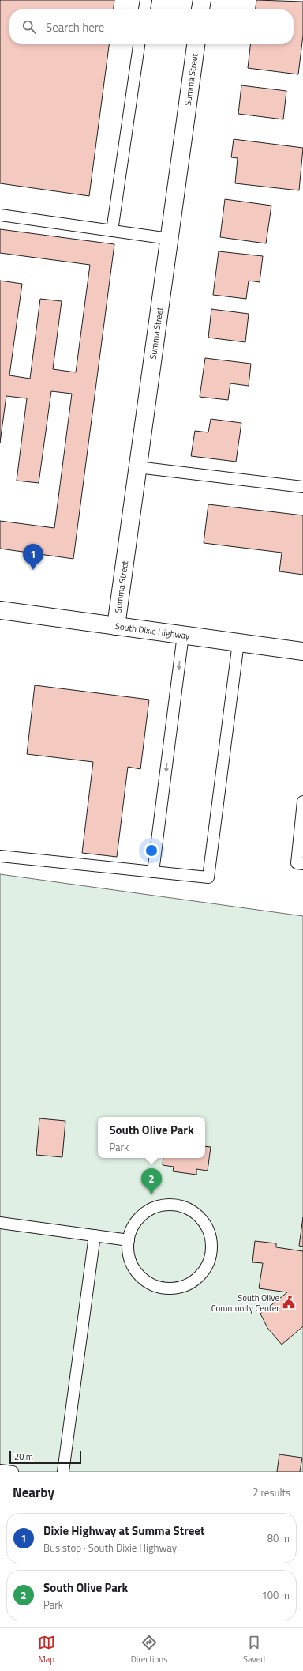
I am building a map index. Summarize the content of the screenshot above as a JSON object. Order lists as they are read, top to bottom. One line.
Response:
{"streets":{"street":["Summa Street","South Dixie Highway"]},"crossings":[["Summa Street","South Dixie Highway"]],"places":{"public building":["South Olive Community Center"]},"scale_bar":"20 m","page":{"search":"Search here","pins":["1","2"],"popup":["South Olive Park","Park"],"scale":"20 m","heading":["Nearby","2 results"],"list":[{"mark":"1","name":"Dixie Highway at Summa Street","note":"Bus stop · South Dixie Highway","value":"80 m"},{"mark":"2","name":"South Olive Park","note":"Park","value":"100 m"}],"nav":["Map","Directions","Saved"]}}
